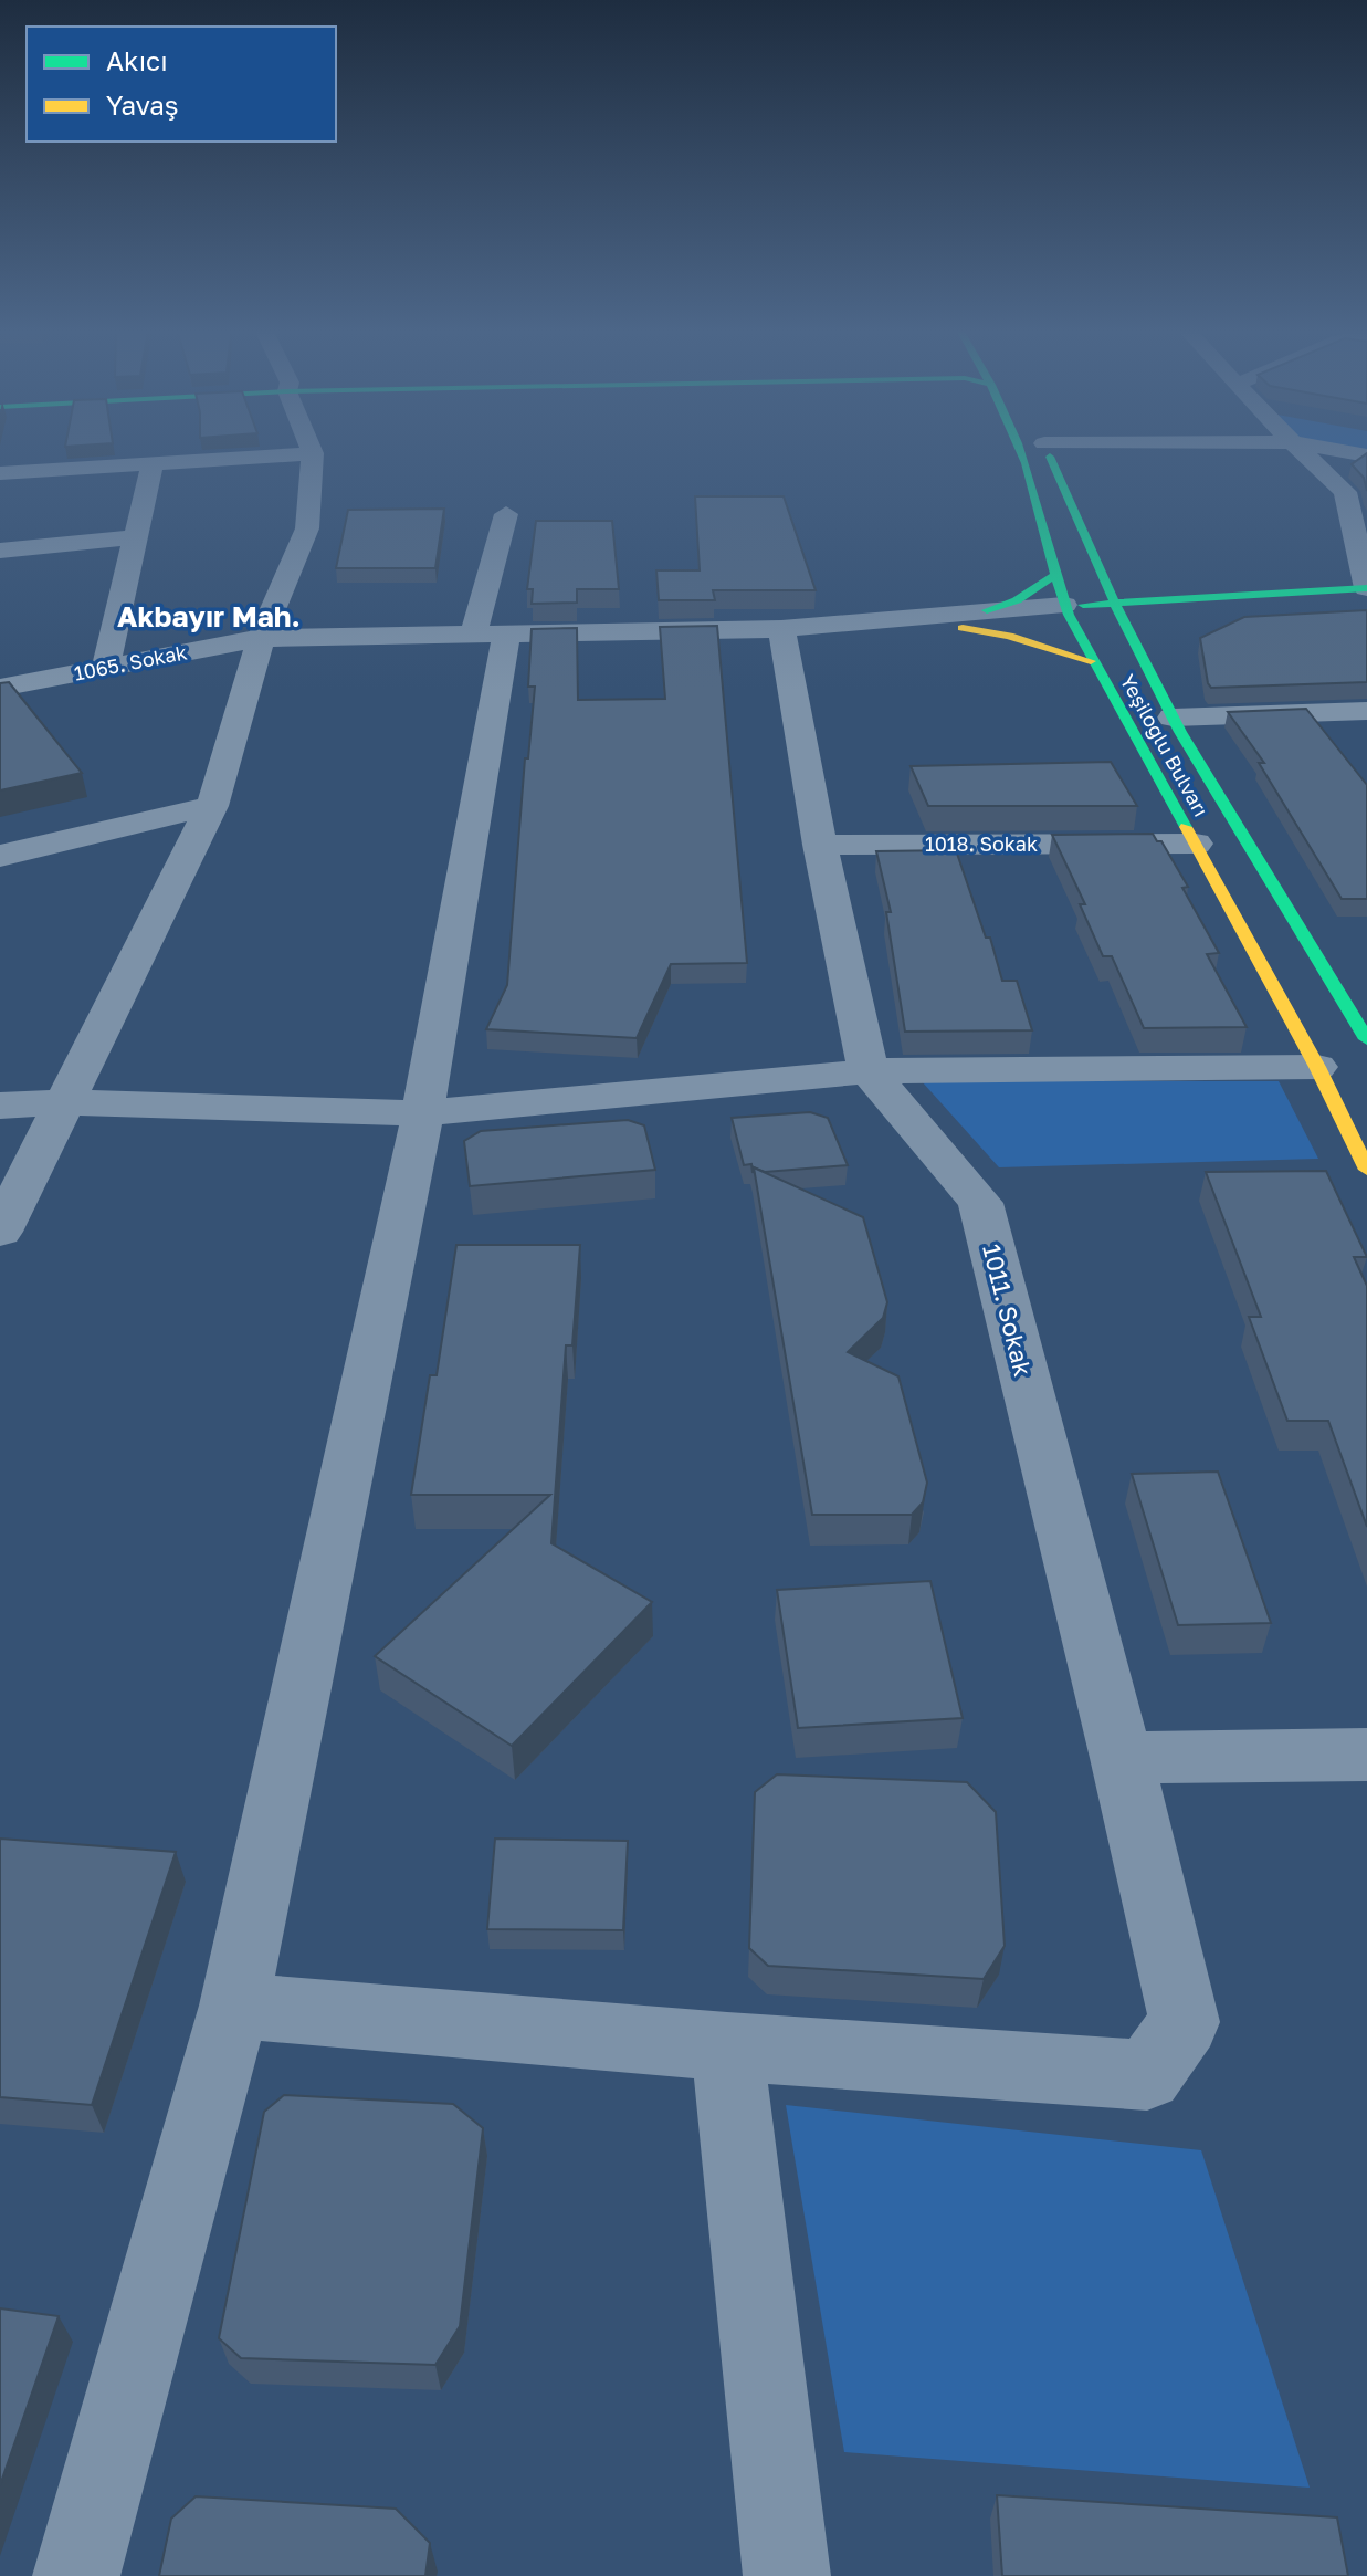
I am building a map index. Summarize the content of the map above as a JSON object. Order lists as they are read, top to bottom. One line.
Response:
{"streets":{"main road":["Yeşiloğlu Bulvarı"],"street":["1065. Sokak","1018. Sokak","1011. Sokak"]},"crossings":[["1065. Sokak","1011. Sokak"],["Yeşiloğlu Bulvarı","1018. Sokak"],["1018. Sokak","1011. Sokak"]],"districts":["Akbayır Mah."],"legend":["Akıcı","Yavaş"]}
